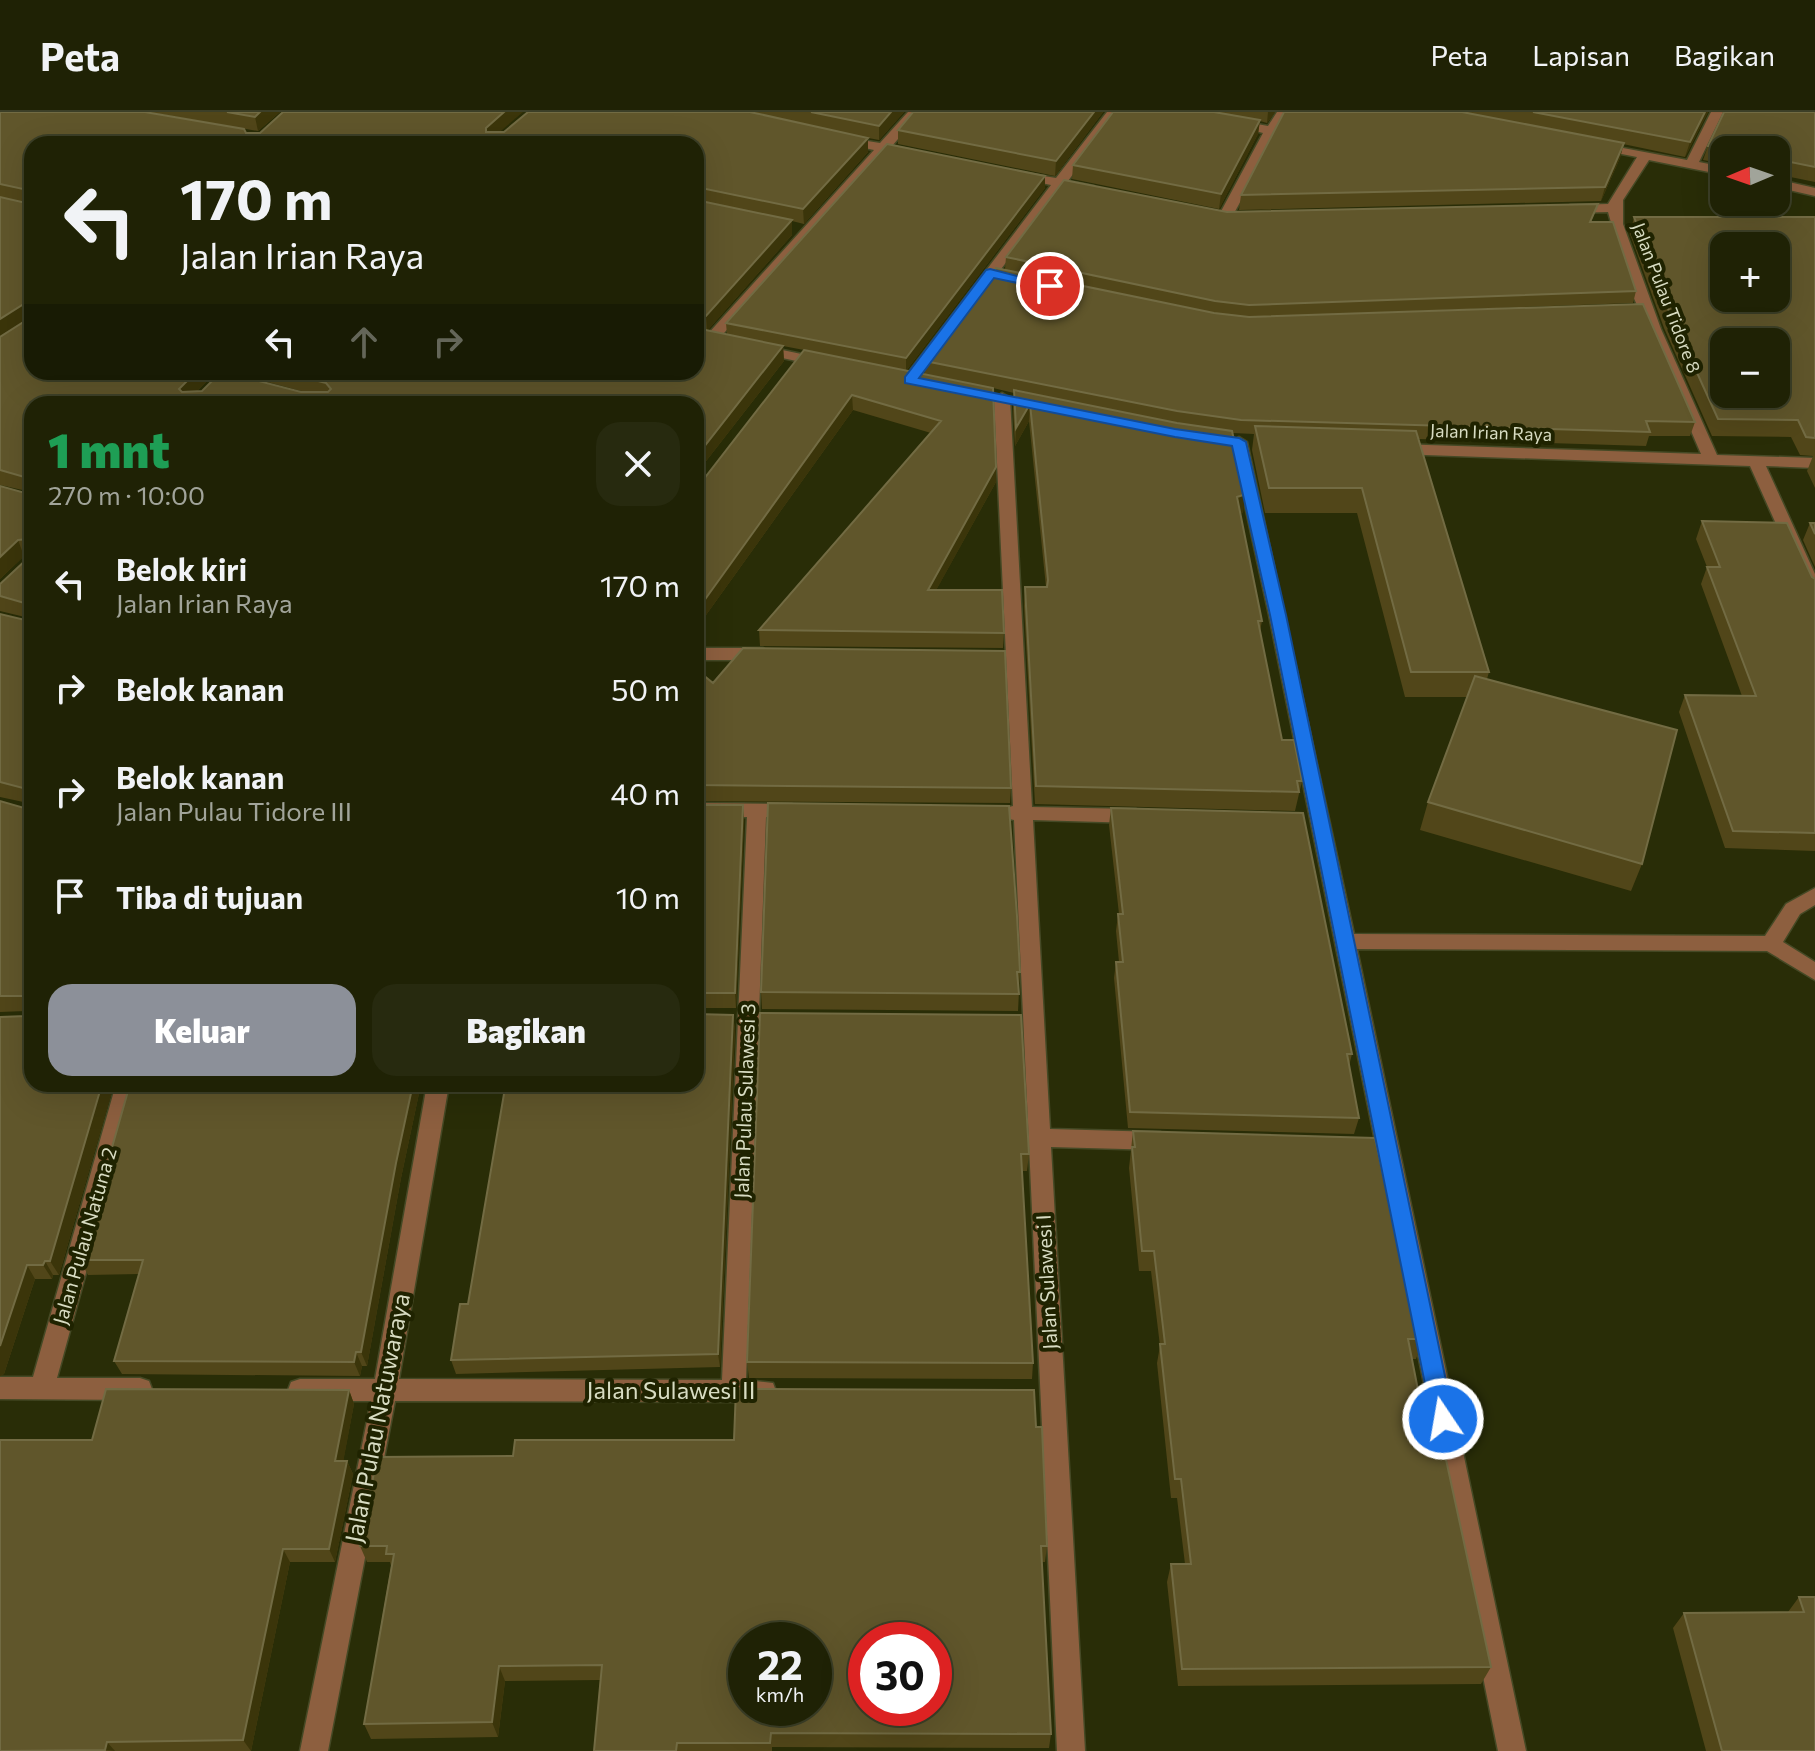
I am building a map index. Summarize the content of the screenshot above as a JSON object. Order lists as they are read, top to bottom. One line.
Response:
{"streets":{"street":["Jalan Pulau Tidore 8","Jalan Irian Raya","Jalan Pulau Sulawesi 3","Jalan Pulau Natuna 2","Jalan Sulawesi I","Jalan Sulawesi II","Jalan Pulau Natuwaraya"]},"crossings":[["Jalan Pulau Tidore 8","Jalan Irian Raya"],["Jalan Pulau Sulawesi 3","Jalan Sulawesi II"],["Jalan Sulawesi II","Jalan Pulau Natuwaraya"]],"north":"left","page":{"header":"Peta","nav":["Peta","Lapisan","Bagikan"],"map_buttons":["+","−"],"turn":["170 m","Jalan Irian Raya"],"heading":["1 mnt","270 m · 10:00"],"list":[{"name":"Belok kiri","note":"Jalan Irian Raya","value":"170 m"},{"name":"Belok kanan","value":"50 m"},{"name":"Belok kanan","note":"Jalan Pulau Tidore III","value":"40 m"},{"name":"Tiba di tujuan","value":"10 m"}],"buttons":["Keluar","Bagikan"],"speed":"22 km/h","limit":"30"}}
